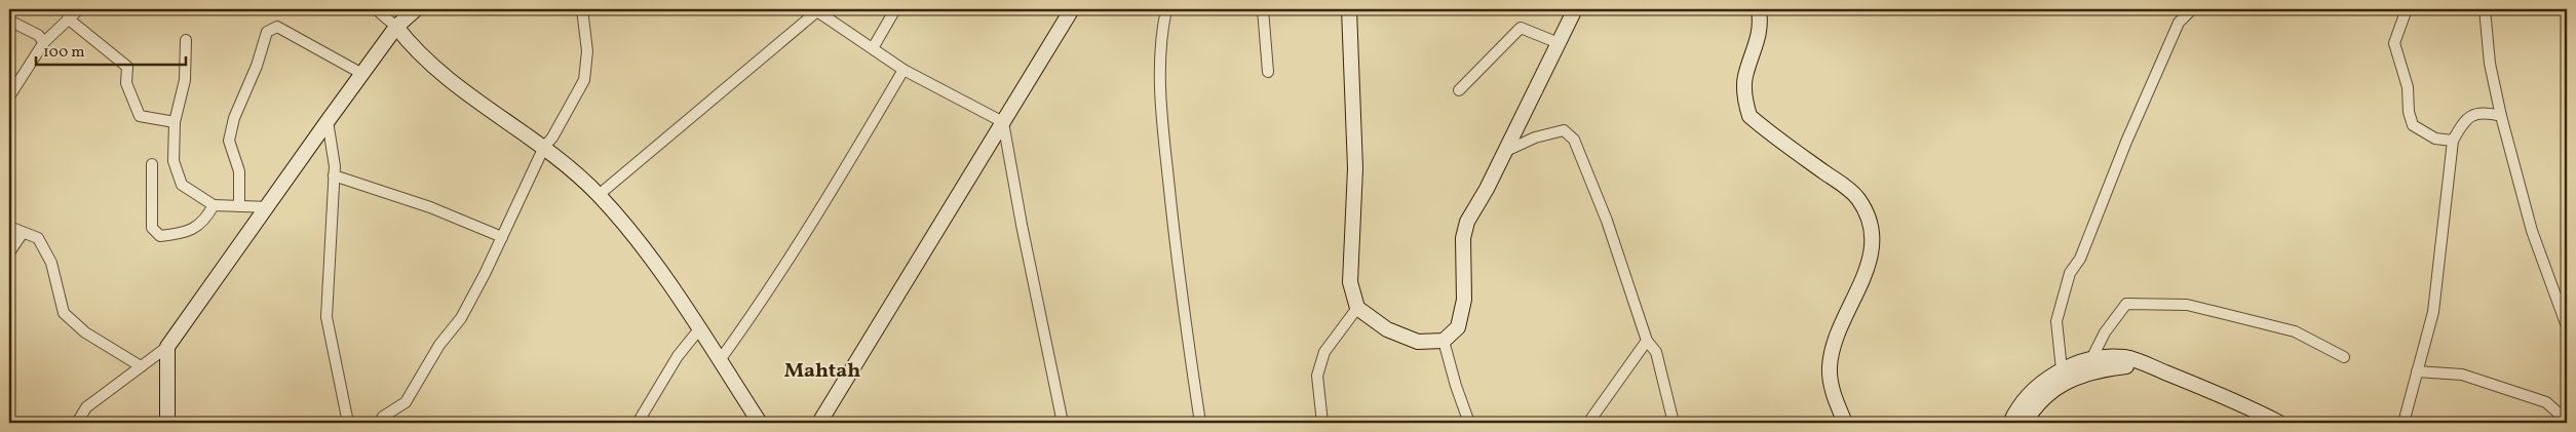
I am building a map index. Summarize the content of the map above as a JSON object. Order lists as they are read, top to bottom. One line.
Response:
{"districts":["Mahtah"],"scale_bar":"100 m"}
